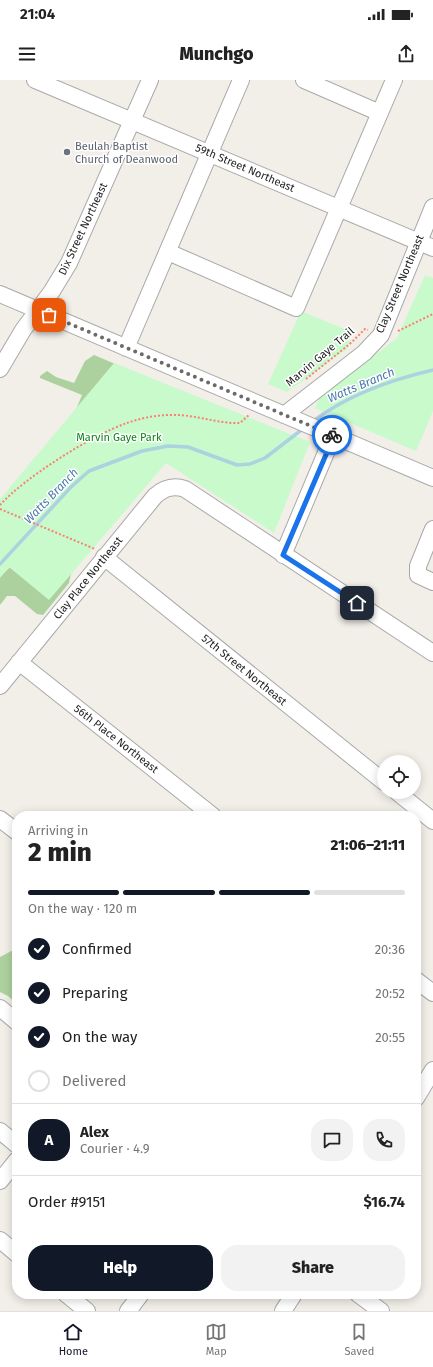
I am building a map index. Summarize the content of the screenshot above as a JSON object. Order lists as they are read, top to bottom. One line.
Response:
{"streets":{"street":["59th Street Northeast","Dix Street Northeast","Clay Street Northeast","Clay Place Northeast","57th Street Northeast","56th Place Northeast"],"path":["Marvin Gaye Trail"]},"crossings":[["59th Street Northeast","Dix Street Northeast"],["59th Street Northeast","Clay Street Northeast"],["Clay Place Northeast","57th Street Northeast"],["Clay Place Northeast","56th Place Northeast"]],"water":["Watts Branch"],"parks":["Marvin Gaye Park"],"places":["Beulah Baptist Church of Deanwood"],"page":{"status":"21:04","header":"Munchgo","heading":["2 min","Arriving in","21:06–21:11"],"panel":["Alex","Courier · 4.9","Order #9151","$16.74"],"bar":"On the way · 120 m","list":[["Confirmed","20:36"],["Preparing","20:52"],["On the way","20:55"],"Delivered"],"round":"A","buttons":["Help","Share"],"tabs":["Home","Map","Saved"]}}
